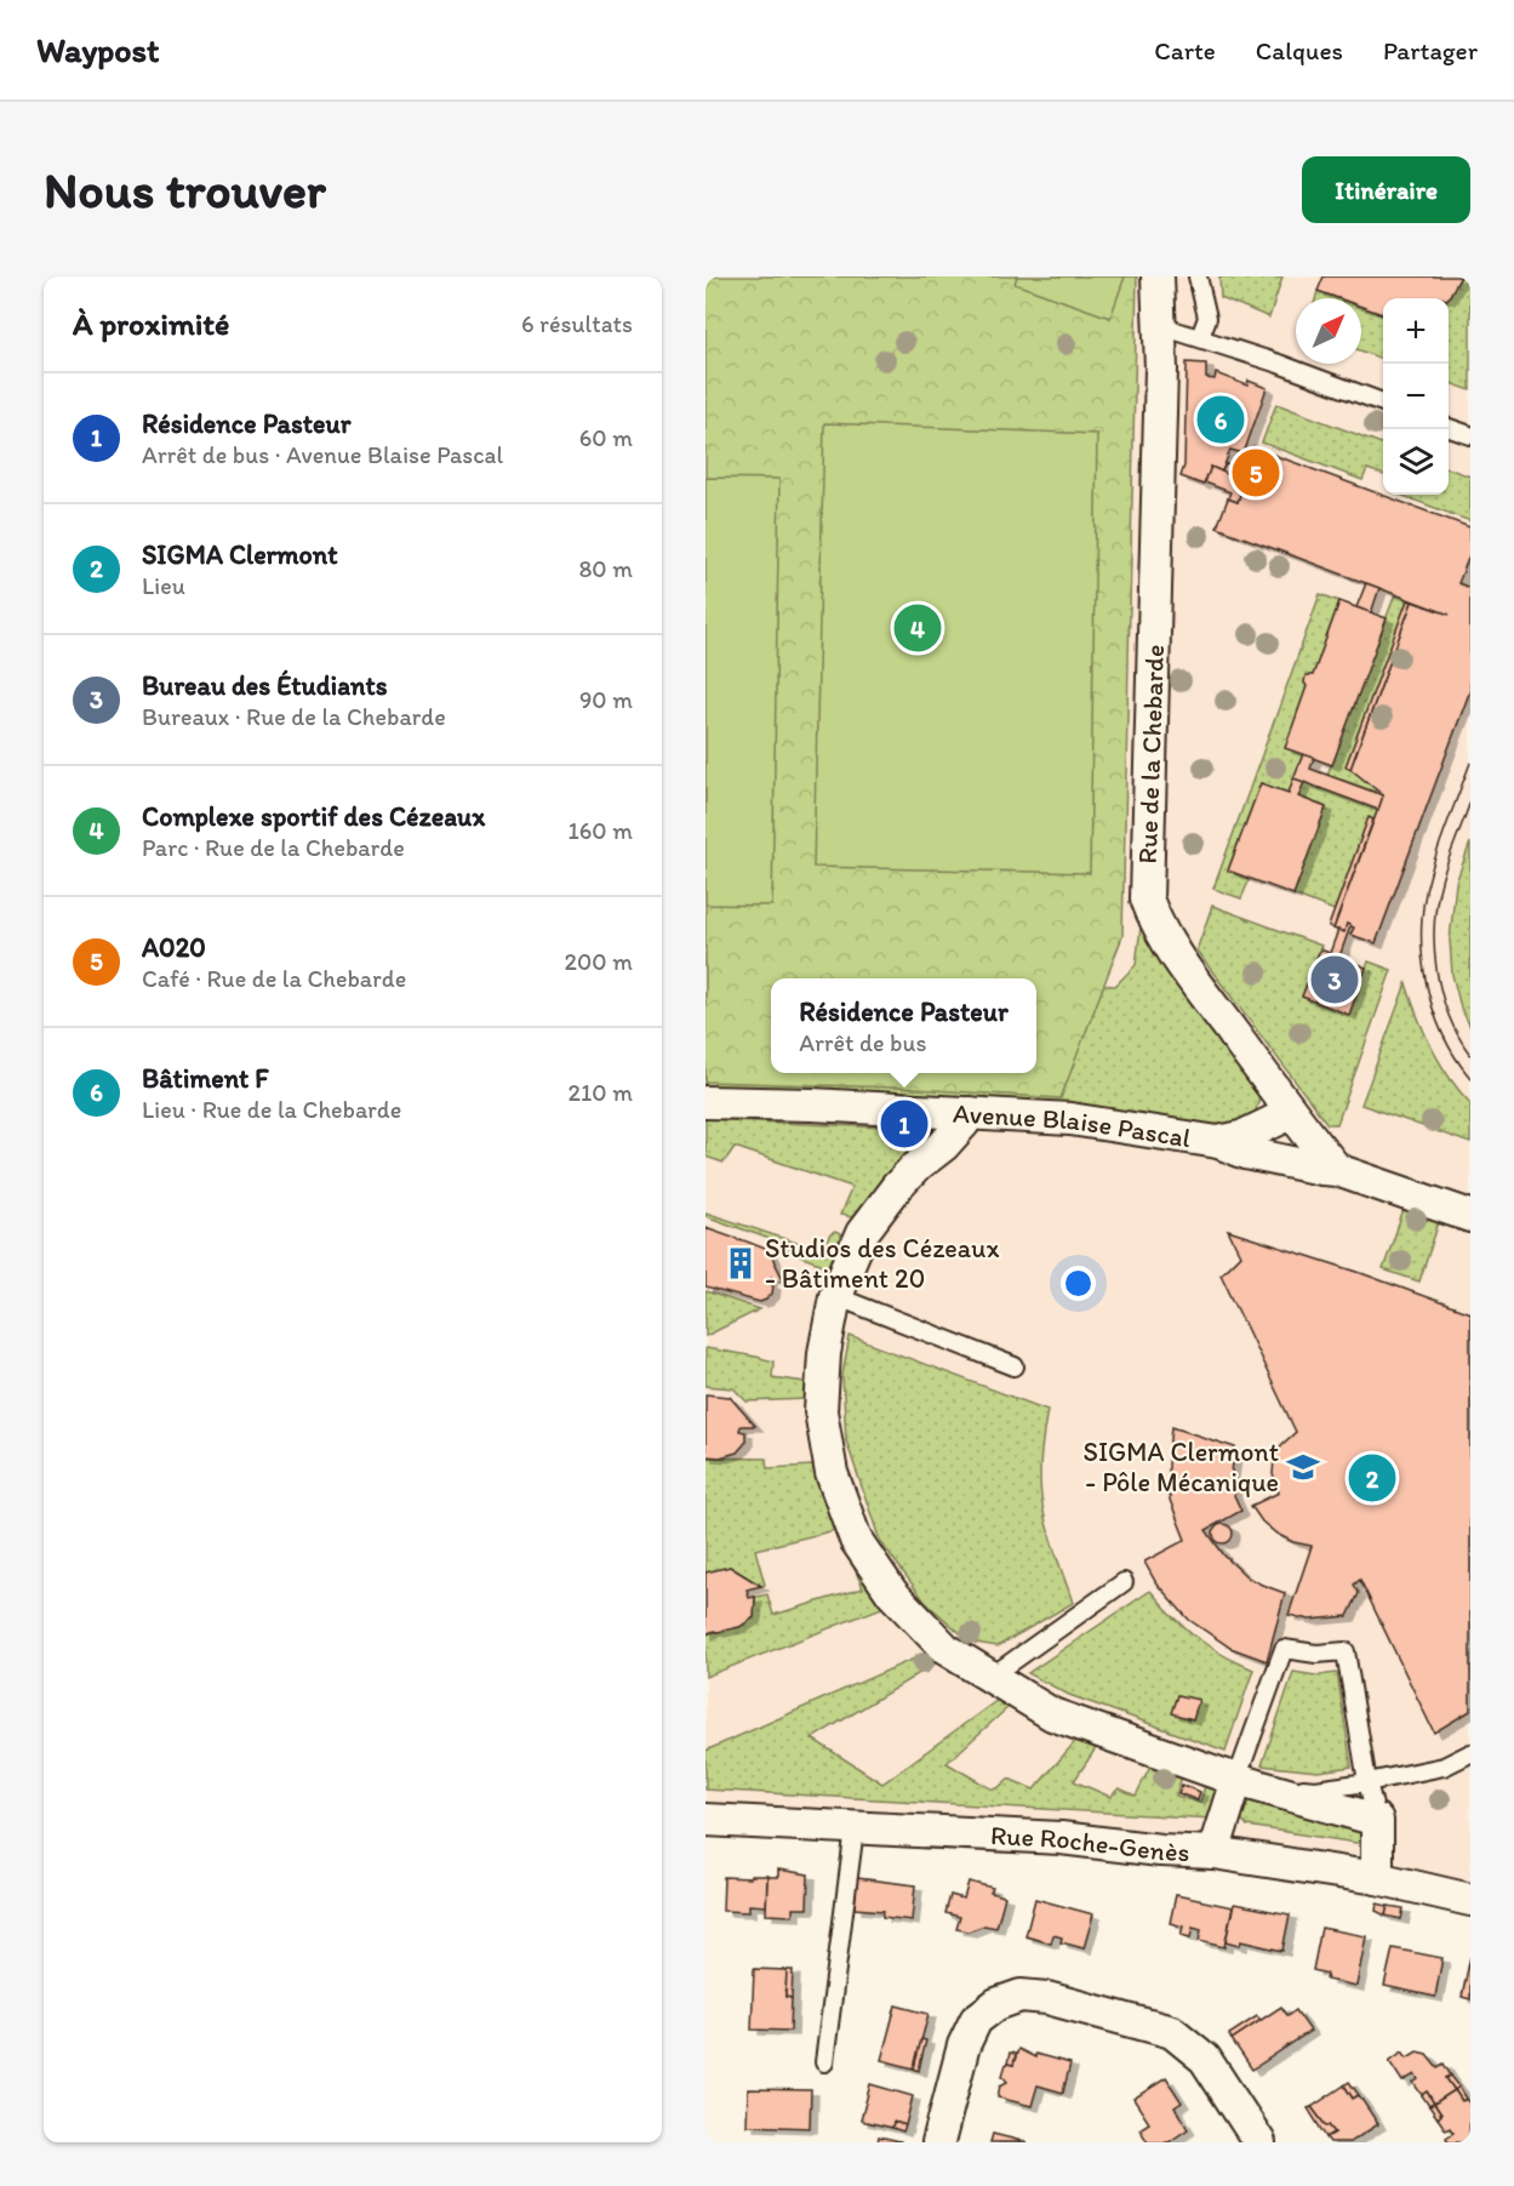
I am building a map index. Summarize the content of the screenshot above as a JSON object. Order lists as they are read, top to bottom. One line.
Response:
{"streets":{"street":["Rue de la Chebarde","Avenue Blaise Pascal","Rue Roche-Genès"]},"crossings":[["Rue de la Chebarde","Avenue Blaise Pascal"]],"places":{"building":["Studios des Cézeaux - Bâtiment 20"],"school or university":["SIGMA Clermont - Pôle Mécanique"]},"north":"top right","page":{"header":"Waypost","nav":["Carte","Calques","Partager"],"buttons":"Itinéraire","title":"Nous trouver","heading":["À proximité","6 résultats"],"map_buttons":["+","−"],"list":[{"mark":"1","name":"Résidence Pasteur","note":"Arrêt de bus · Avenue Blaise Pascal","value":"60 m"},{"mark":"2","name":"SIGMA Clermont","note":"Lieu","value":"80 m"},{"mark":"3","name":"Bureau des Étudiants","note":"Bureaux · Rue de la Chebarde","value":"90 m"},{"mark":"4","name":"Complexe sportif des Cézeaux","note":"Parc · Rue de la Chebarde","value":"160 m"},{"mark":"5","name":"A020","note":"Café · Rue de la Chebarde","value":"200 m"},{"mark":"6","name":"Bâtiment F","note":"Lieu · Rue de la Chebarde","value":"210 m"}],"pins":["6","5","4","3","1","2"],"popup":["Résidence Pasteur","Arrêt de bus"]}}
